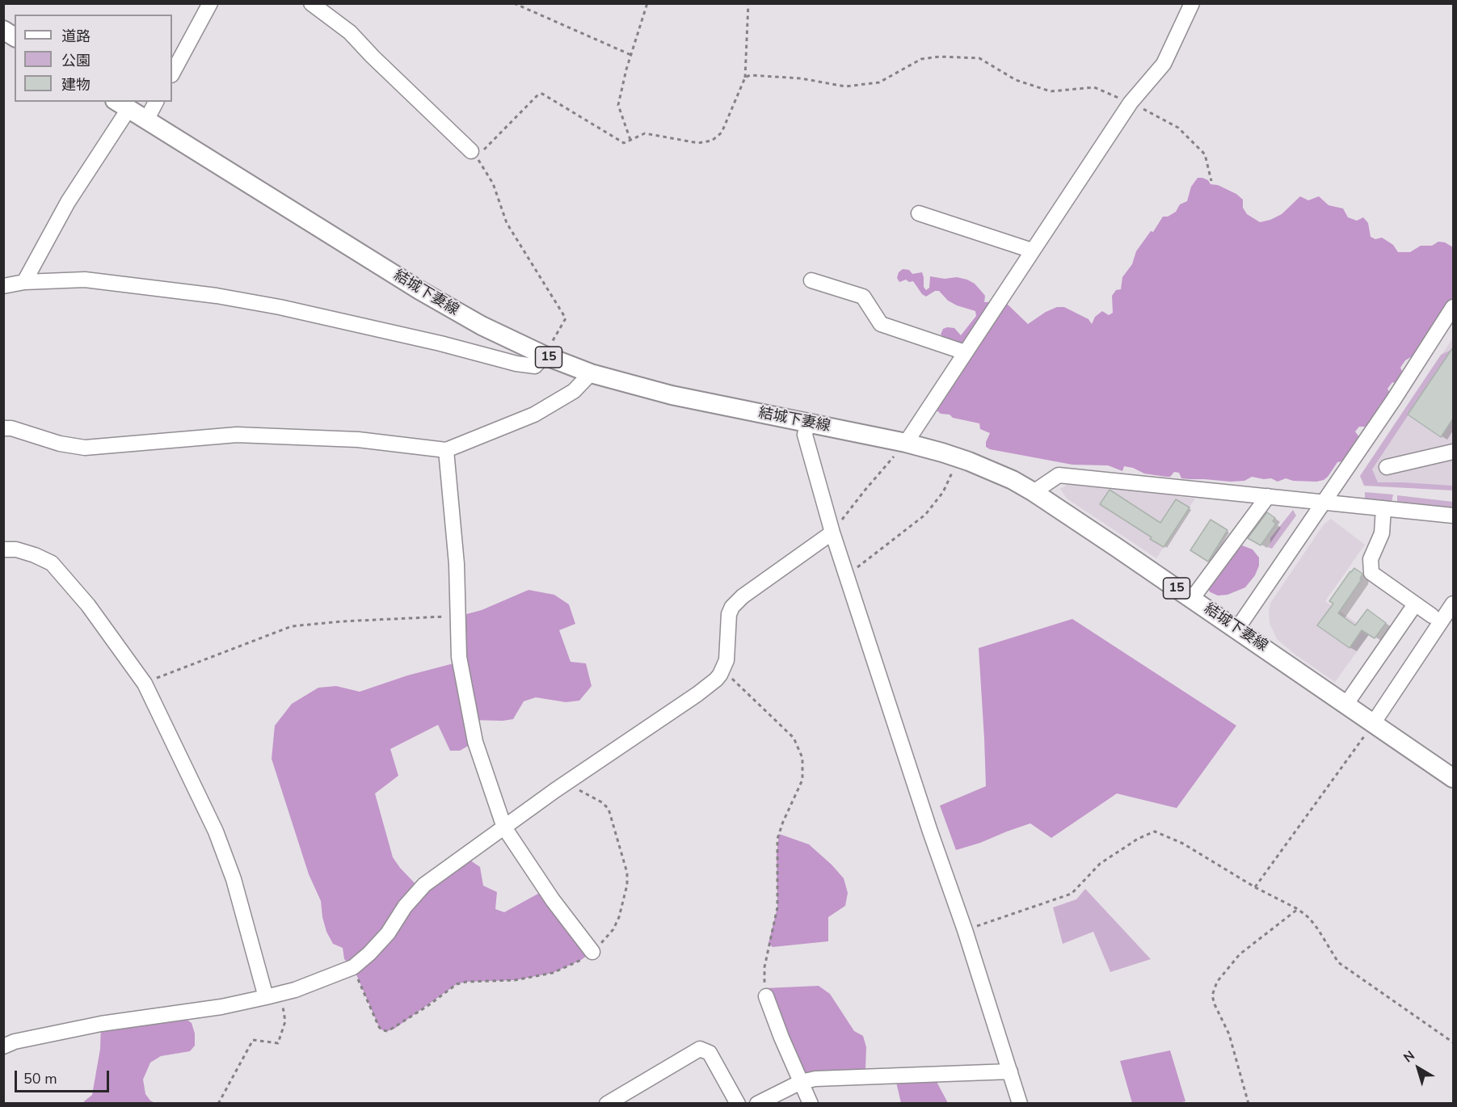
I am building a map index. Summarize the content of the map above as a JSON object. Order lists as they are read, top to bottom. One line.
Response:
{"streets":{"main road":["結城下妻線","15"]},"legend":["道路","公園","建物"],"scale_bar":"50 m","north":"top left"}
